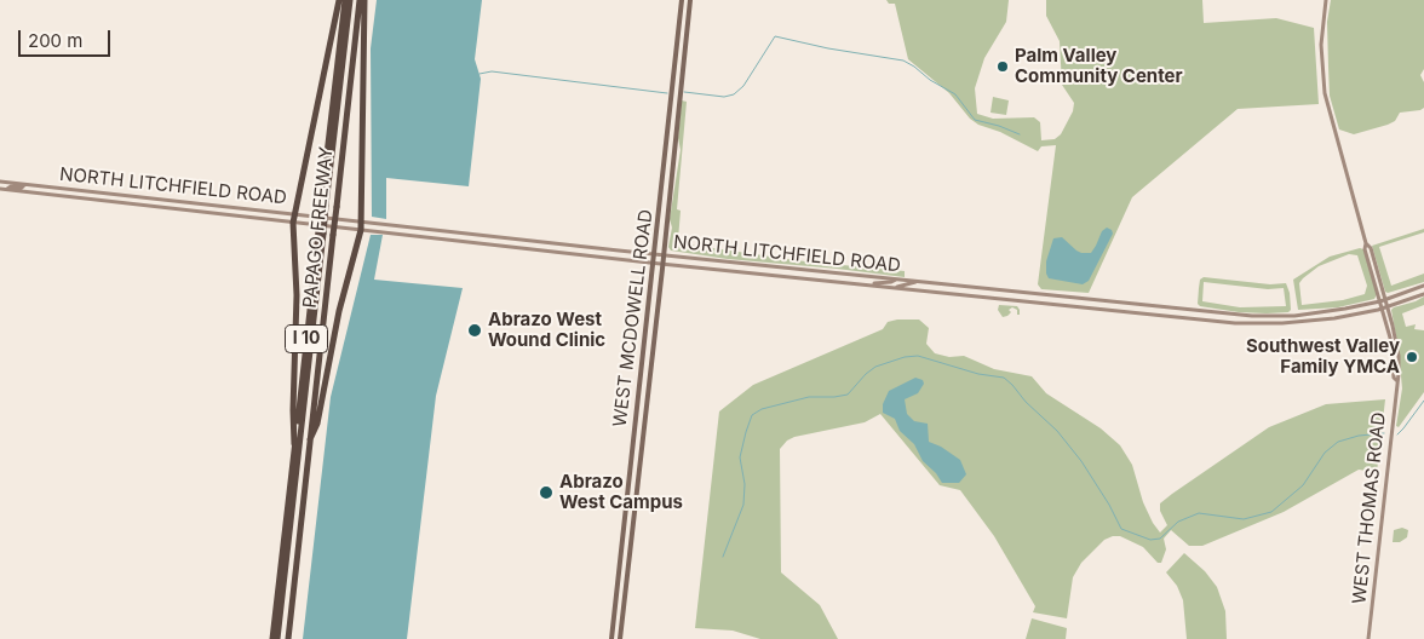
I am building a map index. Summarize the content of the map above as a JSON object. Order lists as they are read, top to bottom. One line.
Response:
{"streets":{"highway":["PAPAGO FREEWAY","I 10"],"main road":["NORTH LITCHFIELD ROAD","WEST MCDOWELL ROAD","WEST THOMAS ROAD"]},"crossings":[["NORTH LITCHFIELD ROAD","WEST MCDOWELL ROAD"],["NORTH LITCHFIELD ROAD","WEST THOMAS ROAD"]],"places":["Palm Valley Community Center","Abrazo West Wound Clinic","Southwest Valley Family YMCA","Abrazo West Campus"],"scale_bar":"200 m"}
